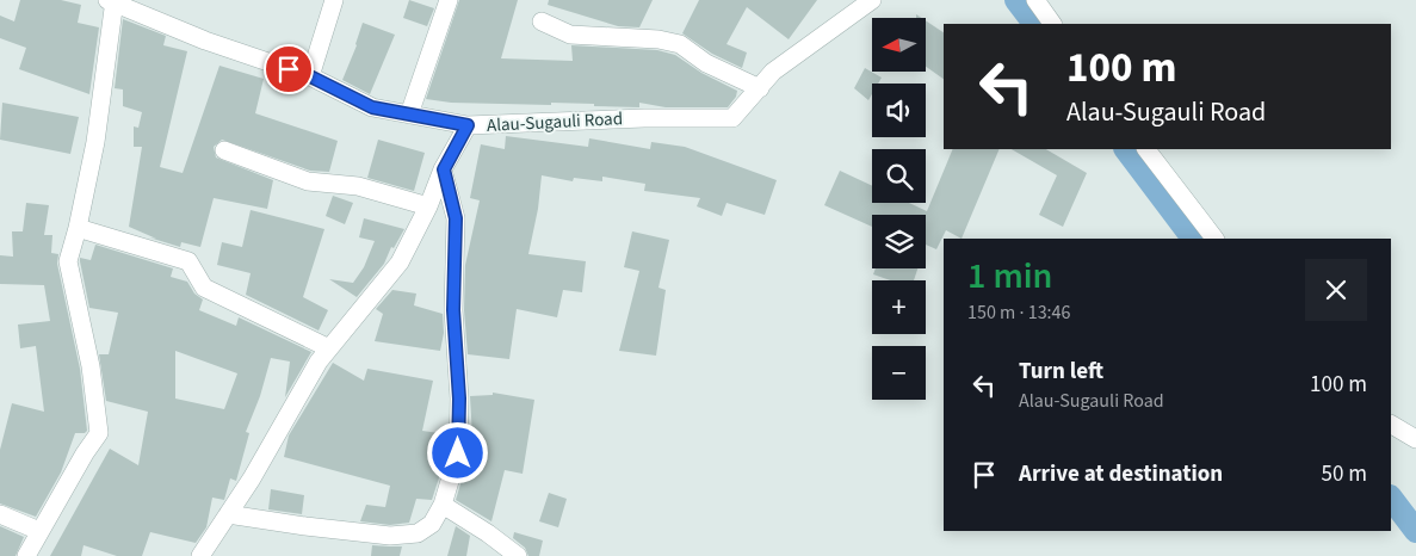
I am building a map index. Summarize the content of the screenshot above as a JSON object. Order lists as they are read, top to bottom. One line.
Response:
{"streets":{"street":["Alau-Sugauli Road"]},"north":"left","page":{"map_buttons":["+","−"],"turn":["100 m","Alau-Sugauli Road"],"heading":["1 min","150 m · 13:46"],"list":[{"name":"Turn left","note":"Alau-Sugauli Road","value":"100 m"},{"name":"Arrive at destination","value":"50 m"}]}}
